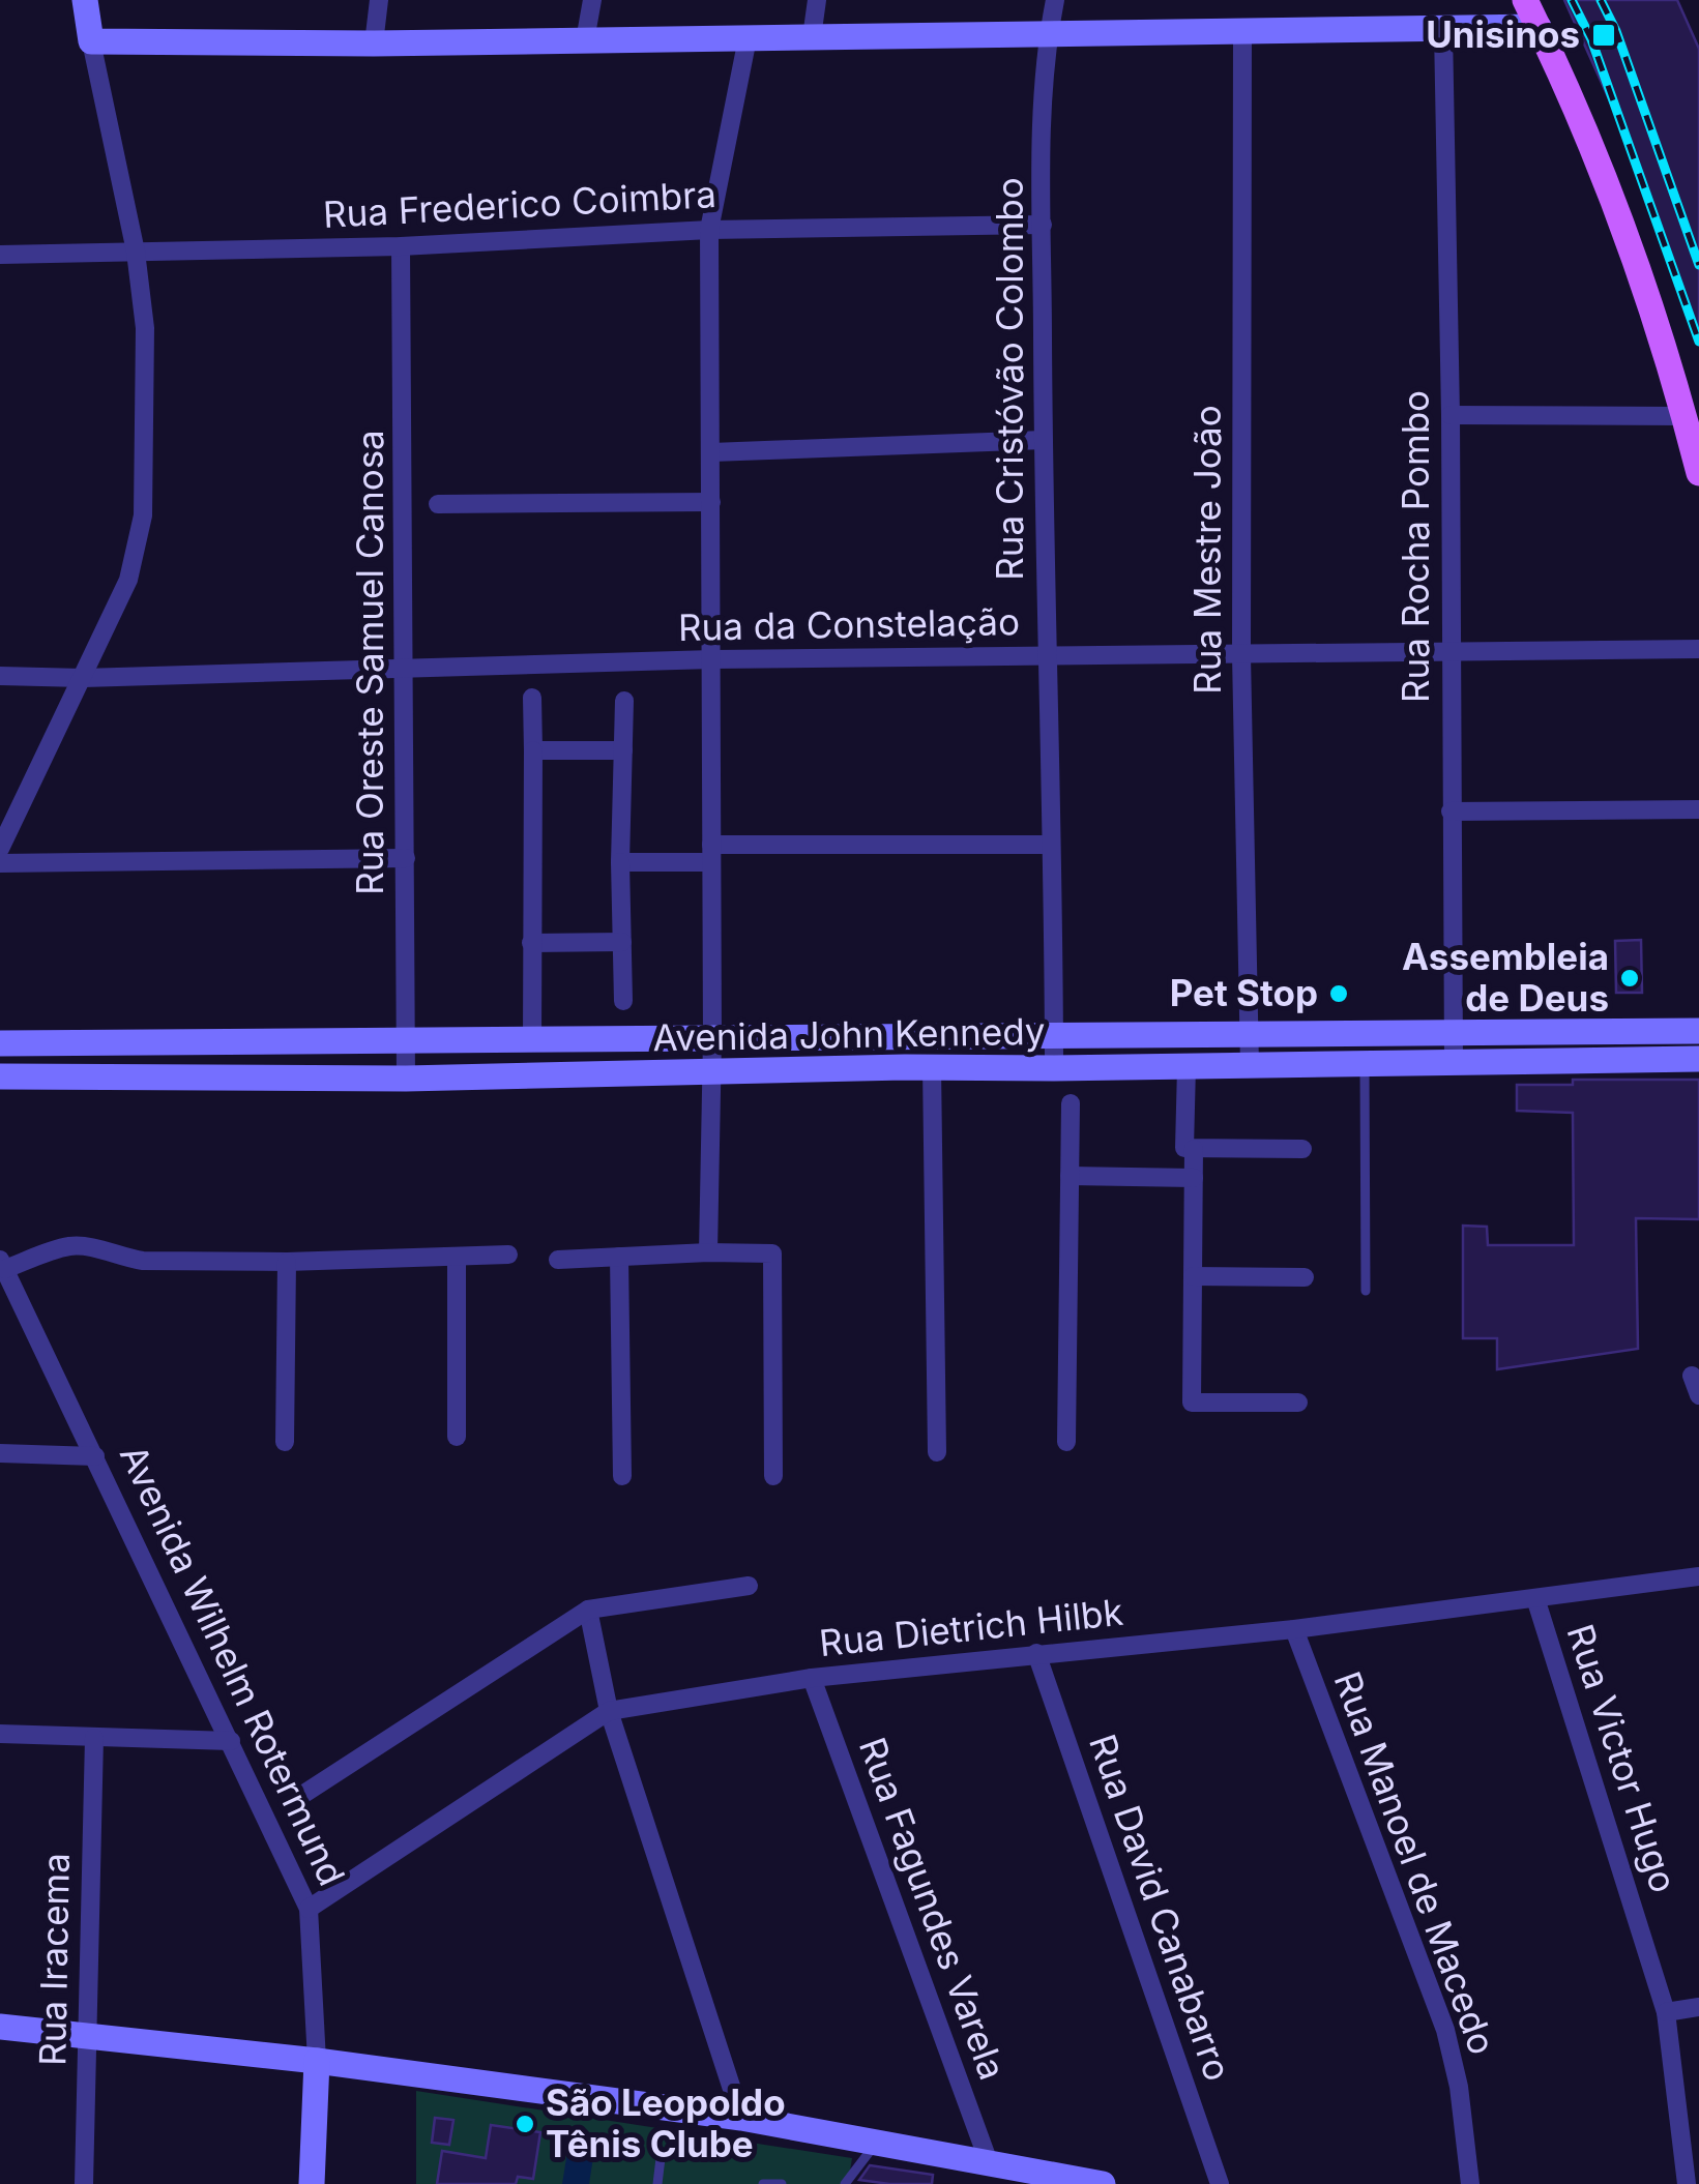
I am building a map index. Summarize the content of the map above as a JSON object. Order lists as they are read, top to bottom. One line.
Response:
{"streets":{"main road":["Avenida John Kennedy","Avenida Wilhelm Rotermund"],"street":["Rua Frederico Coimbra","Rua Cristóvão Colombo","Rua Rocha Pombo","Rua Mestre João","Rua da Constelação","Rua Oreste Samuel Canosa","Rua Dietrich Hilbk","Rua Victor Hugo","Rua Manoel de Macedo","Rua David Canabarro","Rua Fagundes Varela","Rua Iracema"]},"crossings":[["Rua Frederico Coimbra","Rua Cristóvão Colombo"],["Rua Frederico Coimbra","Rua Oreste Samuel Canosa"],["Rua Cristóvão Colombo","Rua da Constelação"],["Rua Cristóvão Colombo","Avenida John Kennedy"],["Rua Rocha Pombo","Rua da Constelação"],["Rua Rocha Pombo","Avenida John Kennedy"],["Rua Mestre João","Rua da Constelação"],["Rua Mestre João","Avenida John Kennedy"],["Rua da Constelação","Rua Oreste Samuel Canosa"],["Rua Oreste Samuel Canosa","Avenida John Kennedy"],["Rua Dietrich Hilbk","Avenida Wilhelm Rotermund"],["Rua Dietrich Hilbk","Rua Victor Hugo"],["Rua Dietrich Hilbk","Rua Manoel de Macedo"],["Rua Dietrich Hilbk","Rua David Canabarro"],["Rua Dietrich Hilbk","Rua Fagundes Varela"]],"places":{"transit":["Unisinos"],"other":["Assembleia de Deus","Pet Stop","São Leopoldo Tênis Clube"]}}
